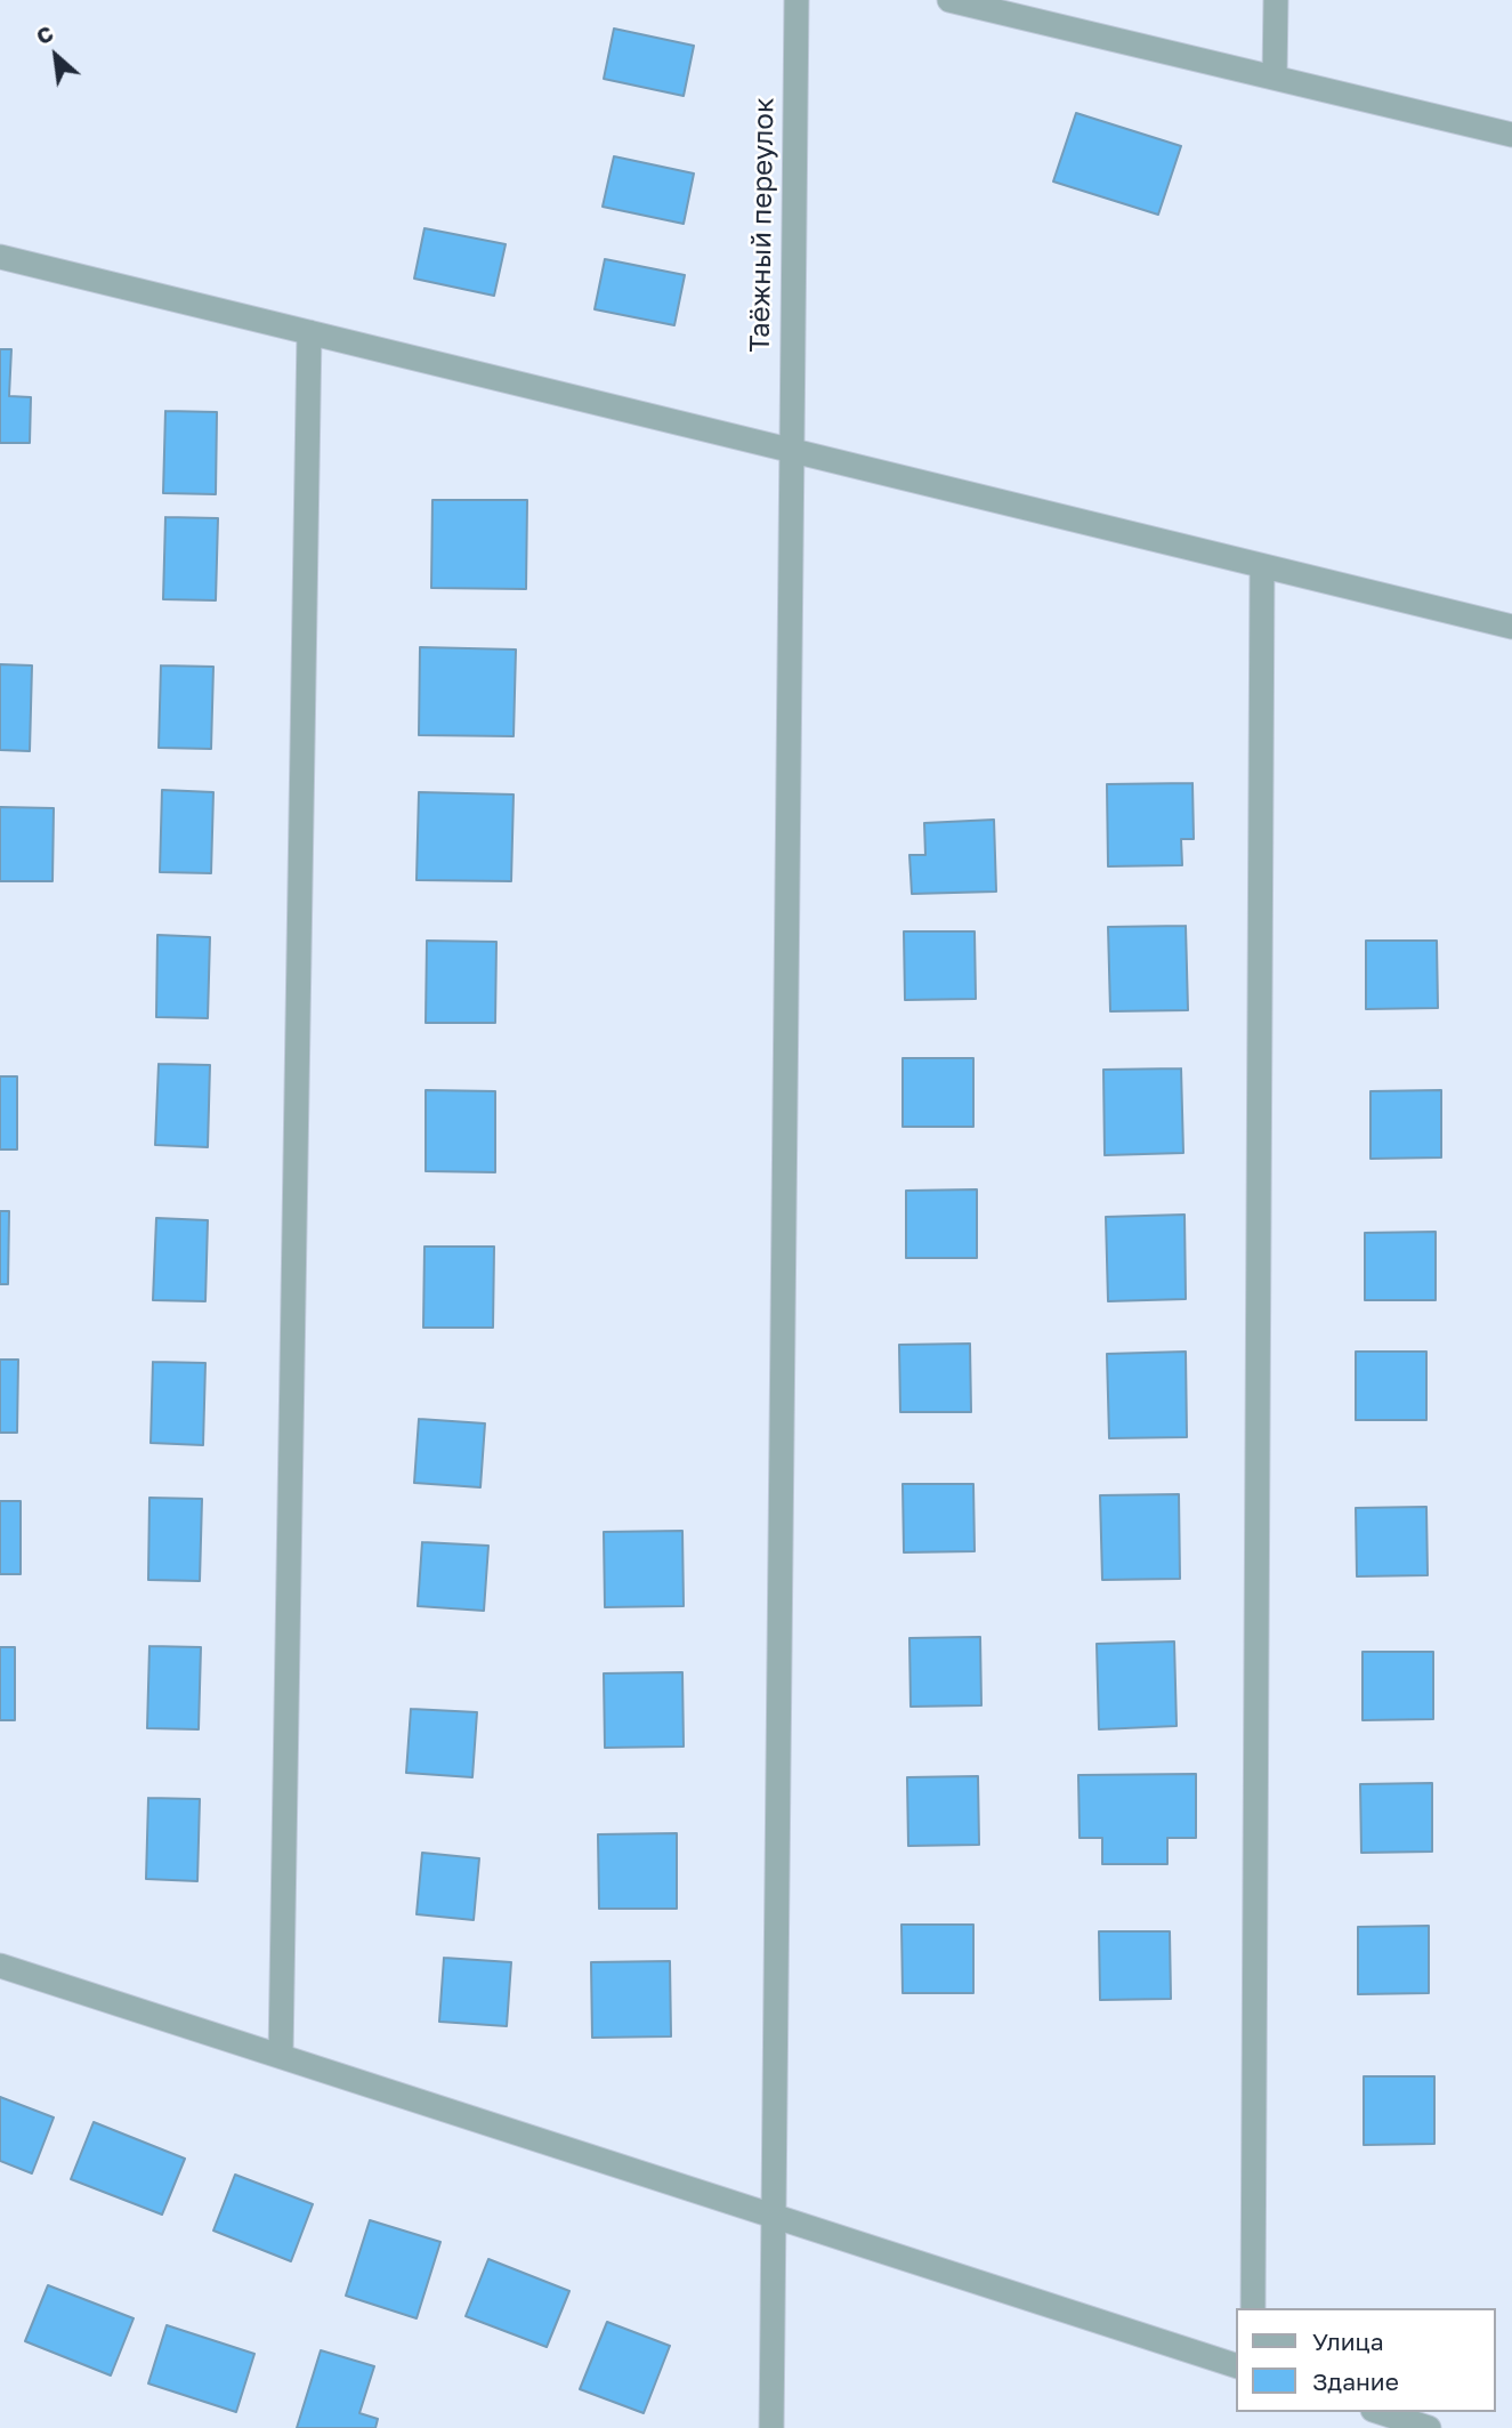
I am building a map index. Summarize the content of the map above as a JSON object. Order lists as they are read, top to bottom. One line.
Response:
{"streets":{"street":["Таёжный переулок"]},"legend":["Улица","Здание"],"north":"top left"}
